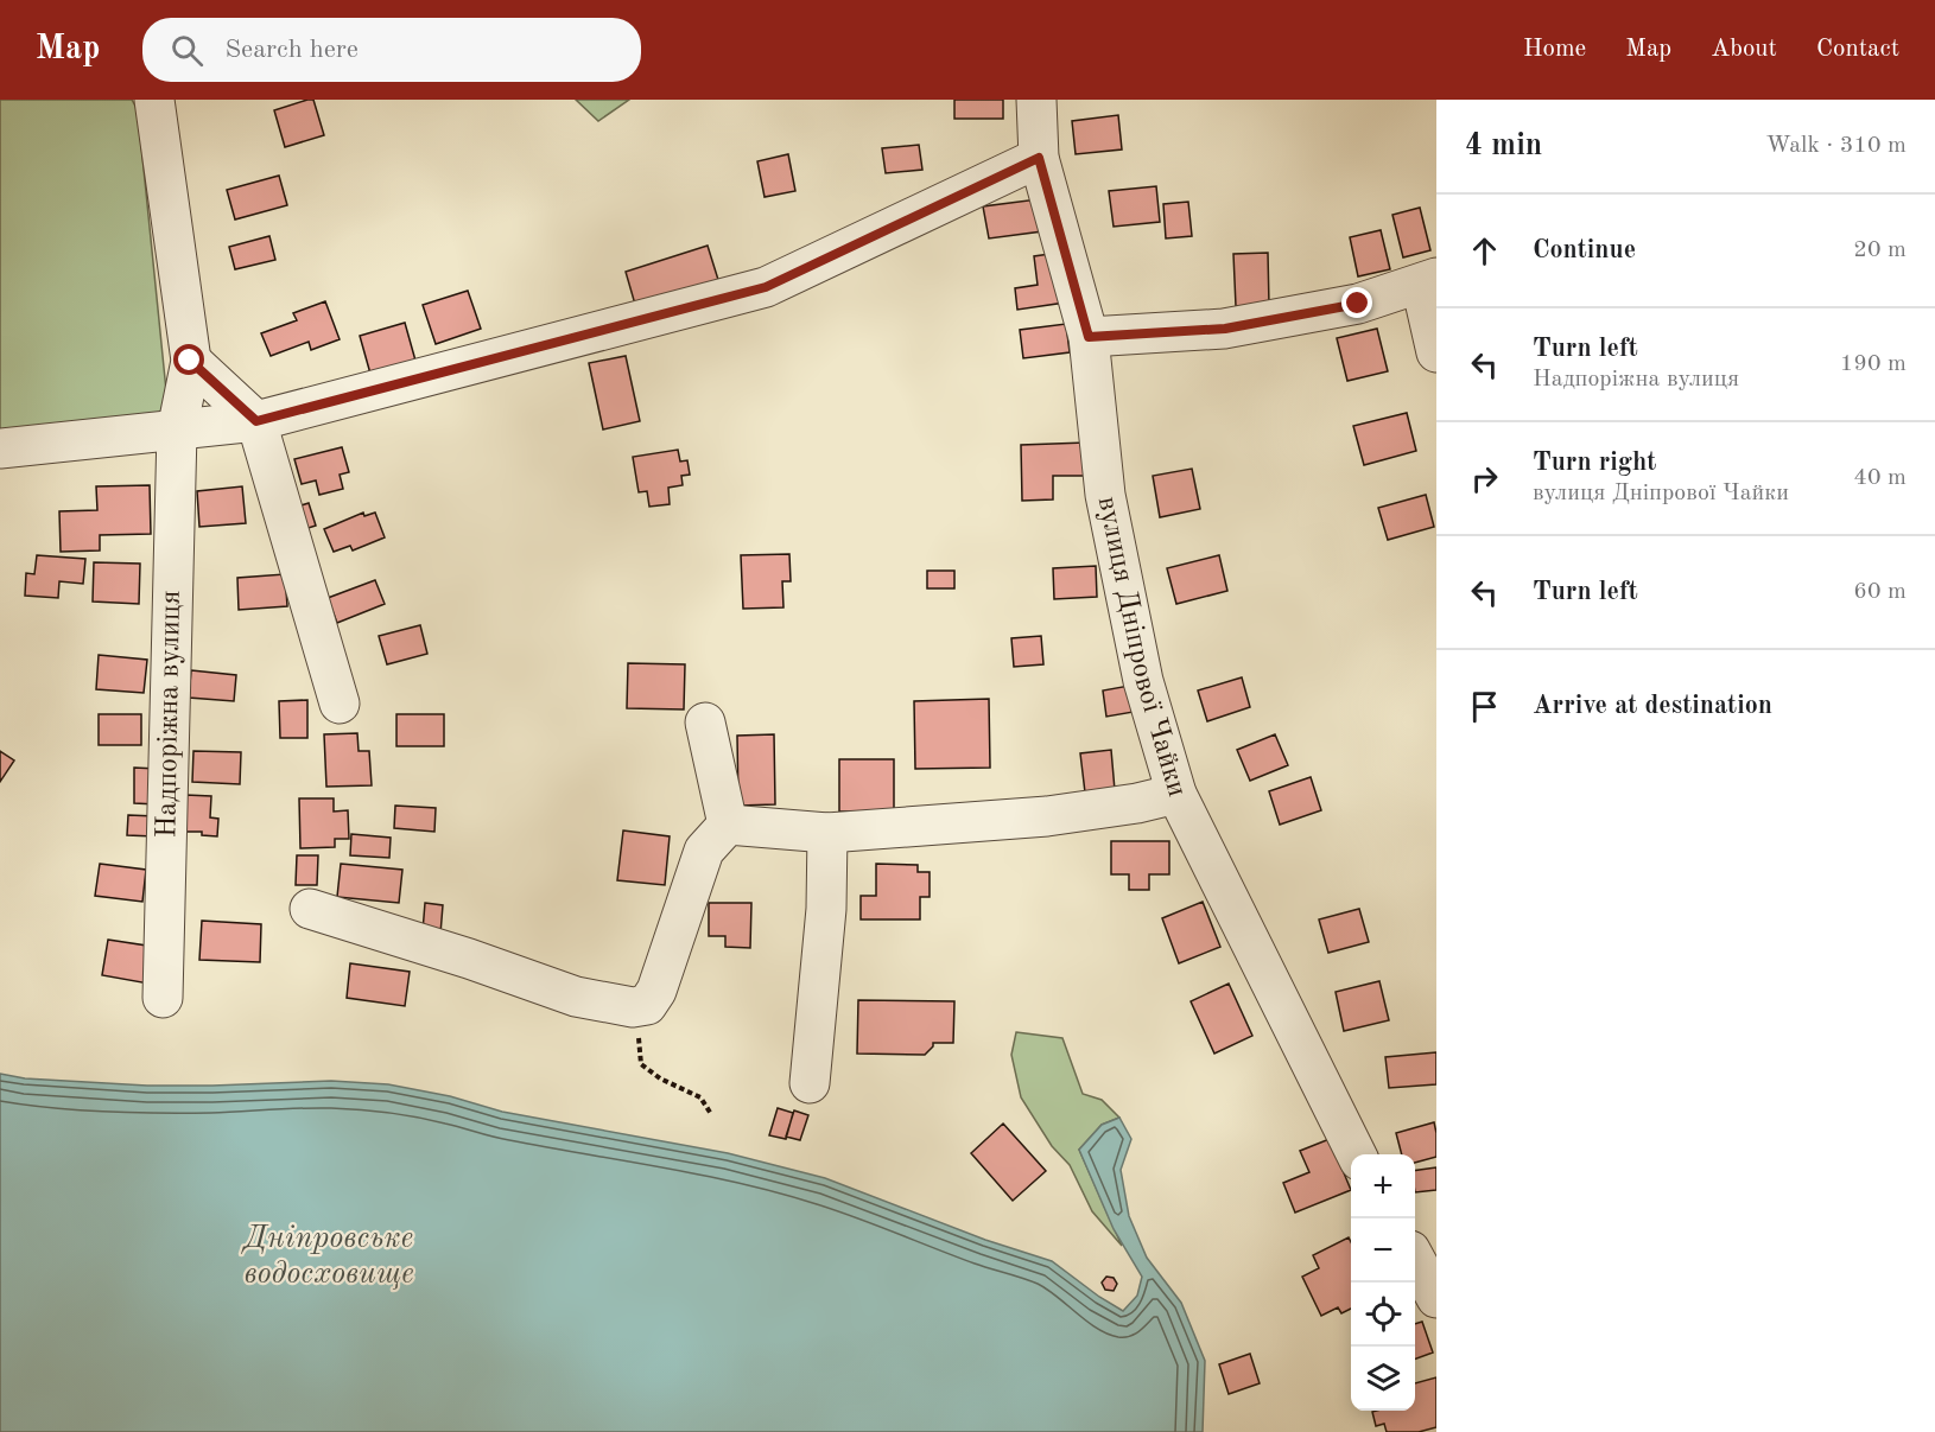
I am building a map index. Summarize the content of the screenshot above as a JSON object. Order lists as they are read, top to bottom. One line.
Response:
{"streets":{"street":["вулиця Дніпрової Чайки","Надпоріжна вулиця"]},"water":["Дніпровське водосховище"],"page":{"header":"Map","search":"Search here","nav":["Home","Map","About","Contact"],"heading":["4 min","Walk · 310 m"],"list":[["Continue","20 m"],["Turn left","Надпоріжна вулиця","190 m"],["Turn right","вулиця Дніпрової Чайки","40 m"],["Turn left","60 m"],"Arrive at destination"],"map_buttons":["+","−"]}}
